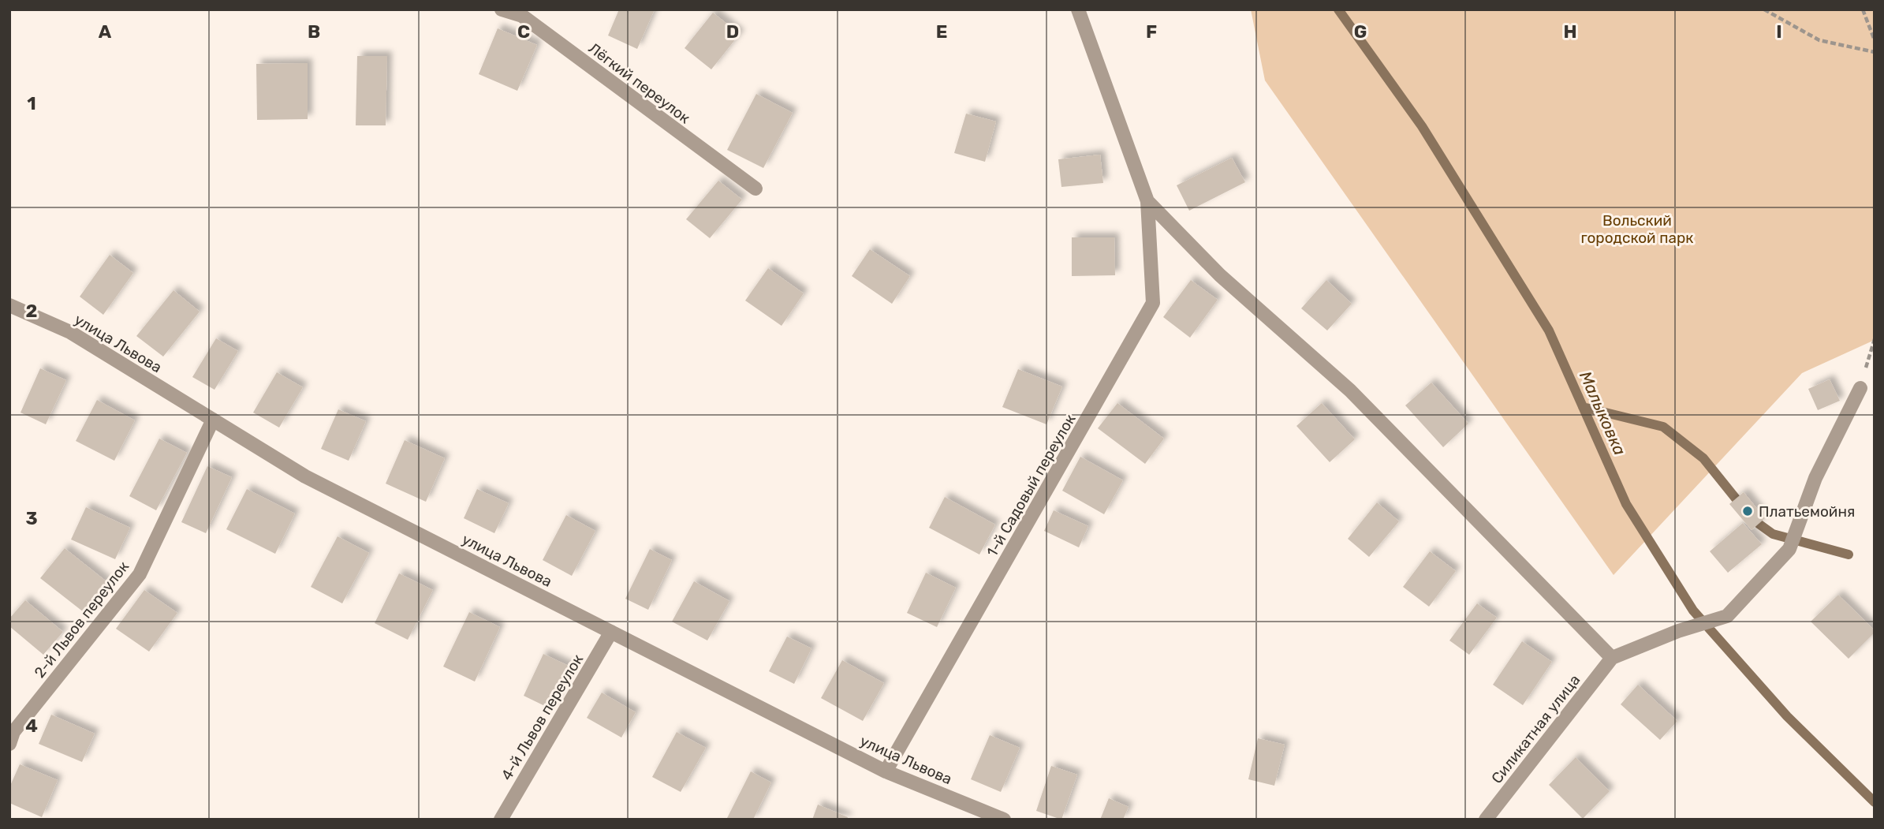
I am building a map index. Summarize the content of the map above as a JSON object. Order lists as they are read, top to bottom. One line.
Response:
{"streets":{"street":["Лёгкий переулок","улица Львова","1-й Садовый переулок","2-й Львов переулок","4-й Львов переулок","Силикатная улица"]},"crossings":[["улица Львова","1-й Садовый переулок"],["улица Львова","2-й Львов переулок"],["улица Львова","4-й Львов переулок"]],"water":["Малыковка"],"parks":["Вольский городской парк"],"places":["Платьемойня"],"grid":{"columns":["A","B","C","D","E","F","G","H","I"],"rows":["1","2","3","4"]}}
